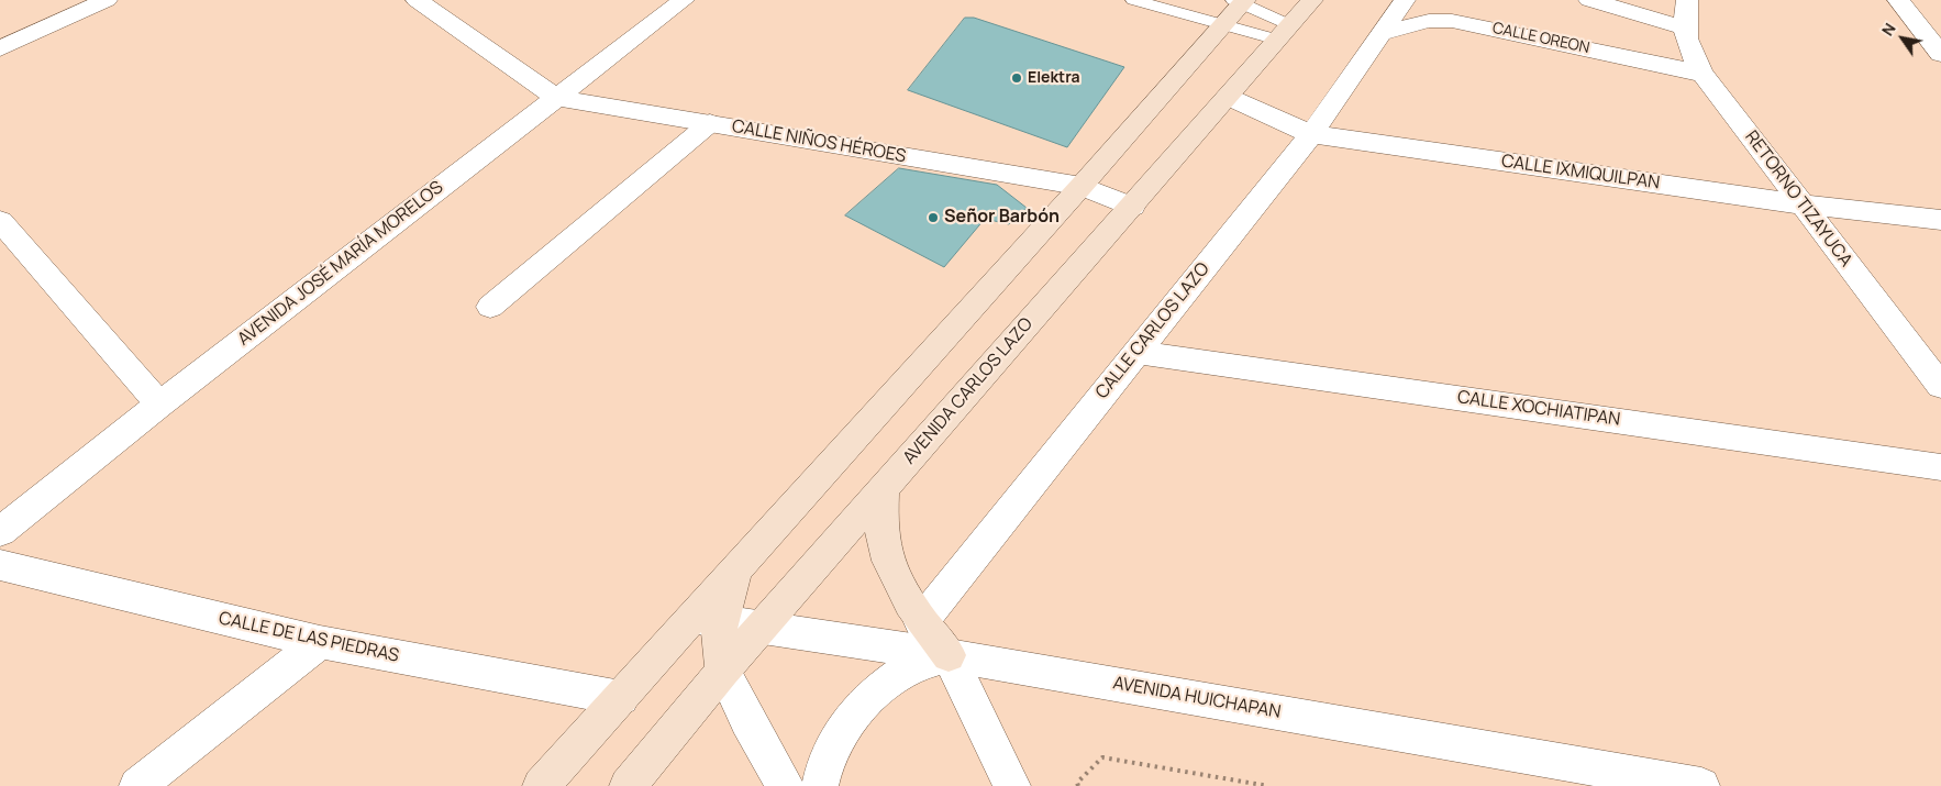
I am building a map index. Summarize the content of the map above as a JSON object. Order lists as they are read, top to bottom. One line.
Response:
{"streets":{"main road":["AVENIDA CARLOS LAZO"],"street":["CALLE OREON","CALLE NIÑOS HÉROES","CALLE IXMIQUILPAN","RETORNO TIZAYUCA","AVENIDA JOSÉ MARÍA MORELOS","CALLE CARLOS LAZO","CALLE XOCHIATIPAN","CALLE DE LAS PIEDRAS","AVENIDA HUICHAPAN"]},"crossings":[["CALLE OREON","RETORNO TIZAYUCA"],["CALLE OREON","CALLE CARLOS LAZO"],["CALLE NIÑOS HÉROES","AVENIDA JOSÉ MARÍA MORELOS"],["CALLE NIÑOS HÉROES","AVENIDA CARLOS LAZO"],["CALLE IXMIQUILPAN","RETORNO TIZAYUCA"],["CALLE IXMIQUILPAN","CALLE CARLOS LAZO"],["CALLE IXMIQUILPAN","AVENIDA CARLOS LAZO"],["CALLE CARLOS LAZO","CALLE XOCHIATIPAN"],["AVENIDA CARLOS LAZO","AVENIDA HUICHAPAN"]],"places":["Elektra","Señor Barbón"],"north":"top left"}
